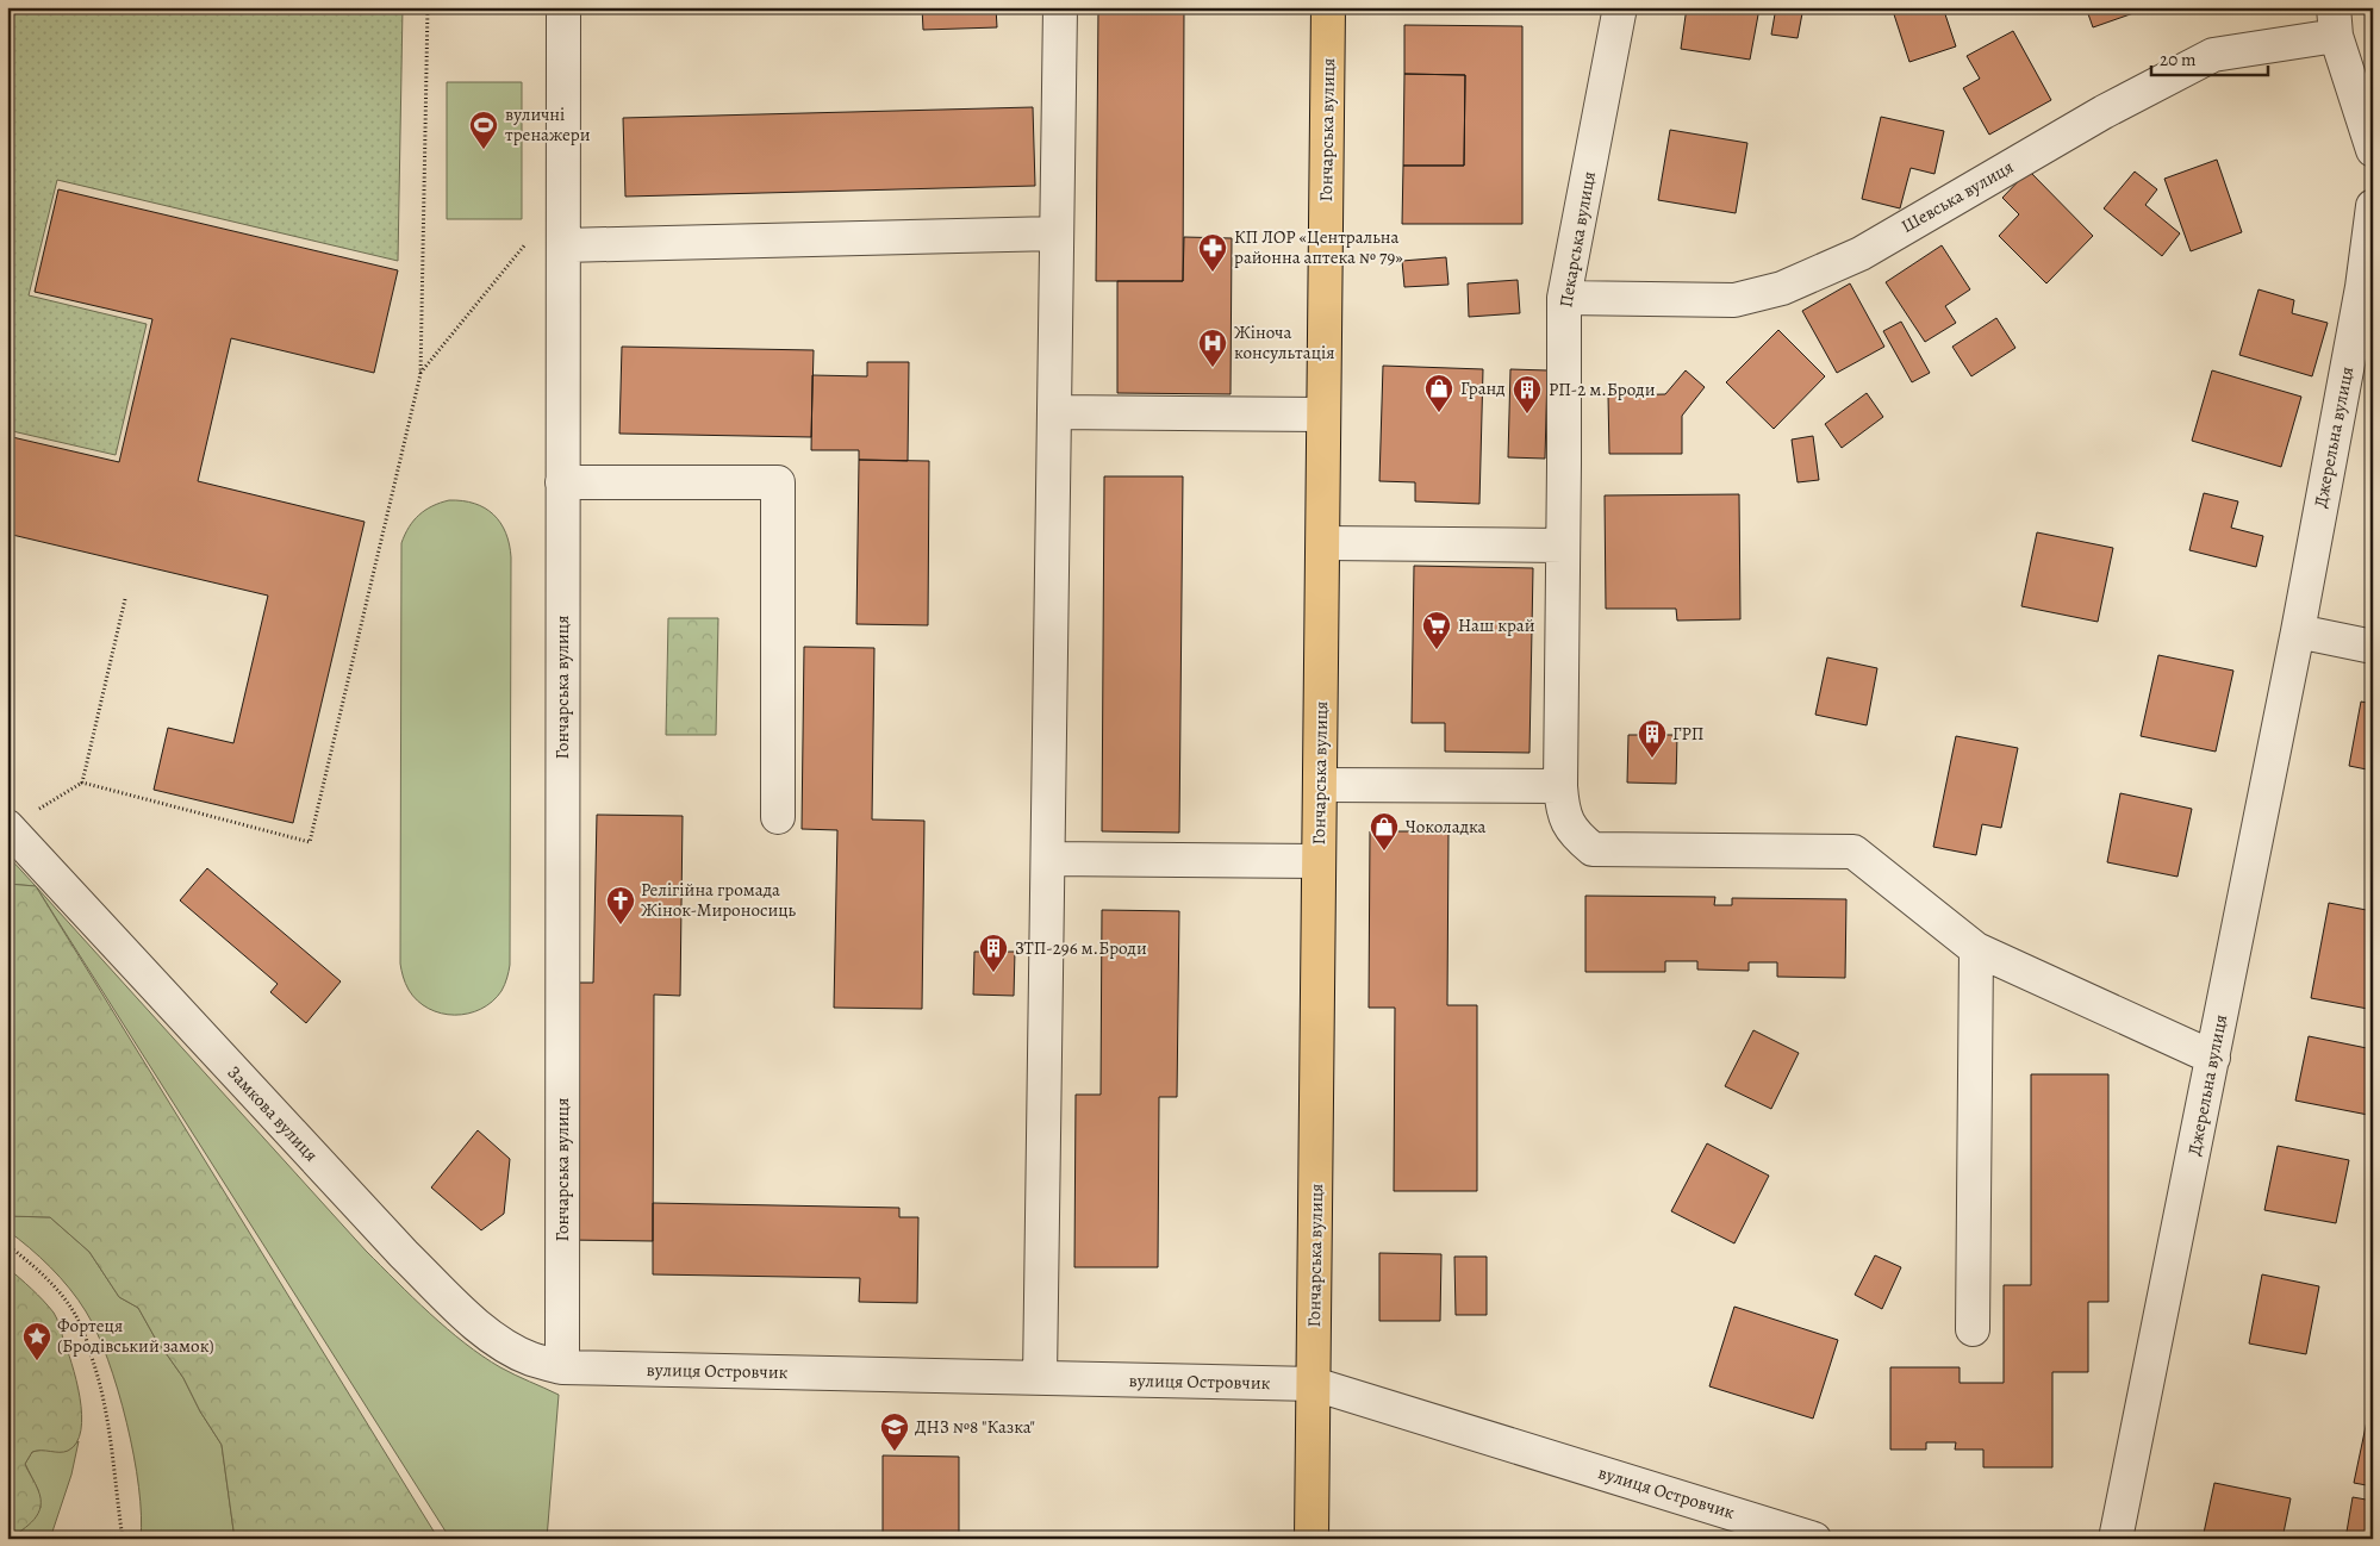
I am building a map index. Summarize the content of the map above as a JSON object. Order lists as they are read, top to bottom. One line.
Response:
{"streets":{"main road":["Гончарська вулиця"],"street":["Шевська вулиця","Пекарська вулиця","Джерельна вулиця","Замкова вулиця","вулиця Островчик"]},"crossings":[["Гончарська вулиця","Замкова вулиця"],["Гончарська вулиця","вулиця Островчик"],["Шевська вулиця","Пекарська вулиця"],["Пекарська вулиця","Джерельна вулиця"],["Замкова вулиця","вулиця Островчик"]],"places":{"sports":["вуличні тренажери"],"pharmacy":["КП ЛОР «Центральна районна аптека № 79»"],"hospital":["Жіноча консультація"],"shop":["Гранд","Чоколадка"],"building":["РП-2 м.Броди","ГРП","ЗТП-296 м.Броди"],"supermarket":["Наш край"],"church":["Релігійна громада Жінок-Мироносиць"],"place":["Фортеця (Бродівський замок)"],"school or university":["ДНЗ №8 \"Казка\""]},"scale_bar":"20 m"}
